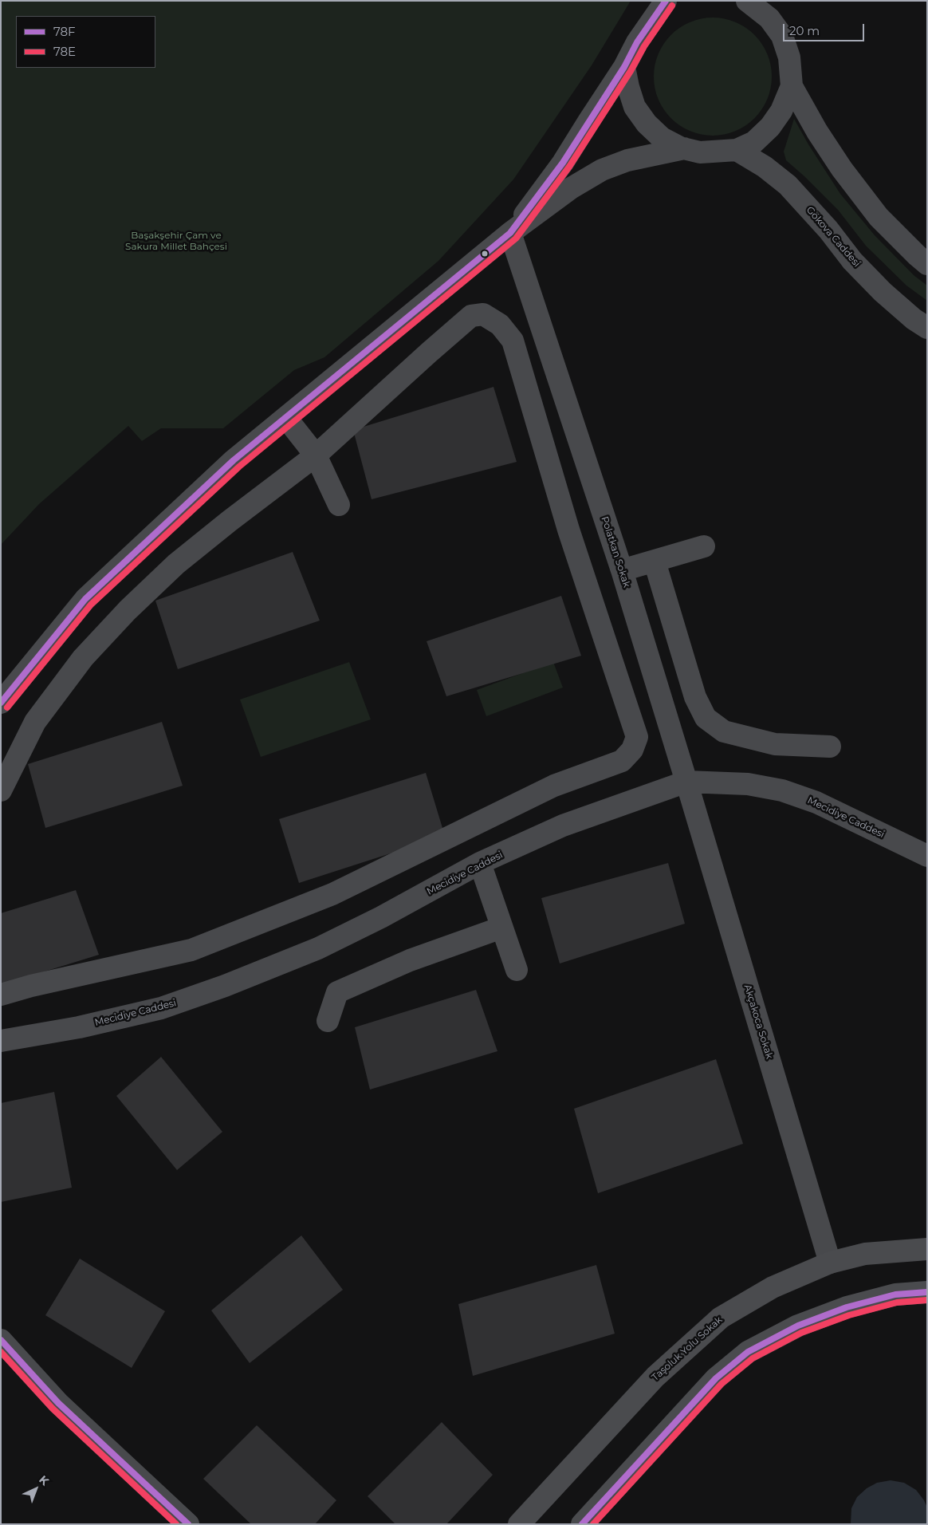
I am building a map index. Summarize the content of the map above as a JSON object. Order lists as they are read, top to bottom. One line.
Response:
{"streets":{"main road":["Taşoluk Yolu Sokak"],"street":["Gökova Caddesi","Polatkan Sokak","Mecidiye Caddesi","Akçakoca Sokak"]},"crossings":[["Polatkan Sokak","Mecidiye Caddesi"],["Polatkan Sokak","Akçakoca Sokak"],["Mecidiye Caddesi","Akçakoca Sokak"],["Akçakoca Sokak","Taşoluk Yolu Sokak"]],"parks":["Başakşehir Çam ve Sakura Millet Bahçesi"],"lines":["transit line 78F","transit line 78E"],"legend":["78F","78E"],"scale_bar":"20 m","north":"top right"}
